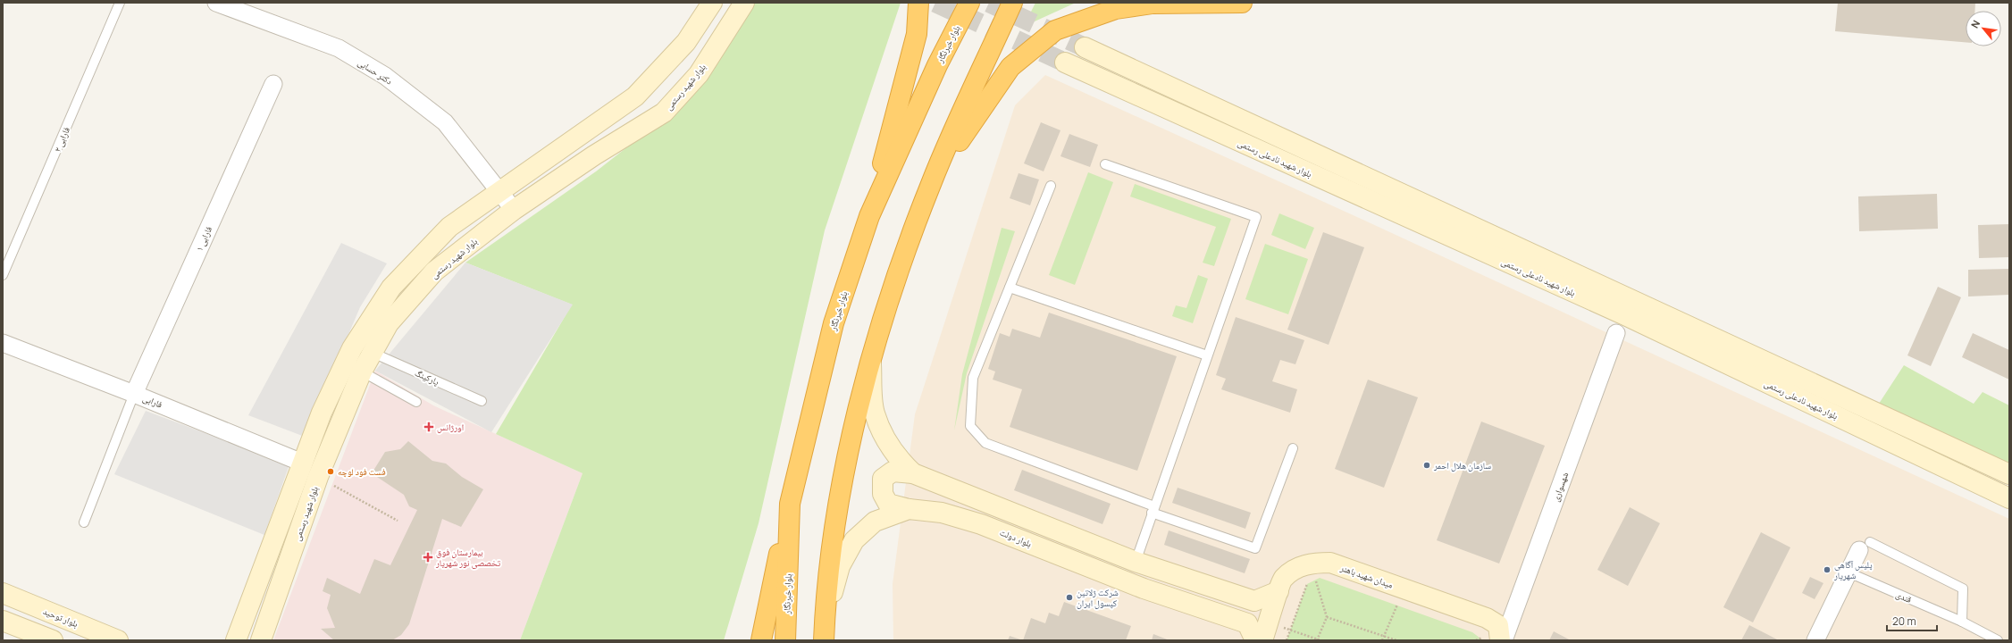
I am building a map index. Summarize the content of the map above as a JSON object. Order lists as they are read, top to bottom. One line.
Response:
{"streets":{"highway":["بلوار خبرنگار"],"main road":["بلوار شهید رستمی","بلوار شهید نادعلی رستمی","بلوار دولت","میدان شهید باهنر","بلوار توحید"],"street":["دکتر حسابی","فارابی ۱","فارابی","شهسواری"],"lane":["فارابی ۲","پارکینگ","قندی"]},"crossings":[["دکتر حسابی","بلوار شهید رستمی"],["بلوار شهید رستمی","پارکینگ"],["فارابی ۱","فارابی"]],"places":{"health":["اورژانس","بیمارستان فوق تخصصی نور شهریار"],"other":["سازمان هلال احمر","فست فود لوچه","پلیس آگاهی شهریار","شرکت ژلاتین کپسول ایران"]},"scale_bar":"20 m","north":"top left"}
